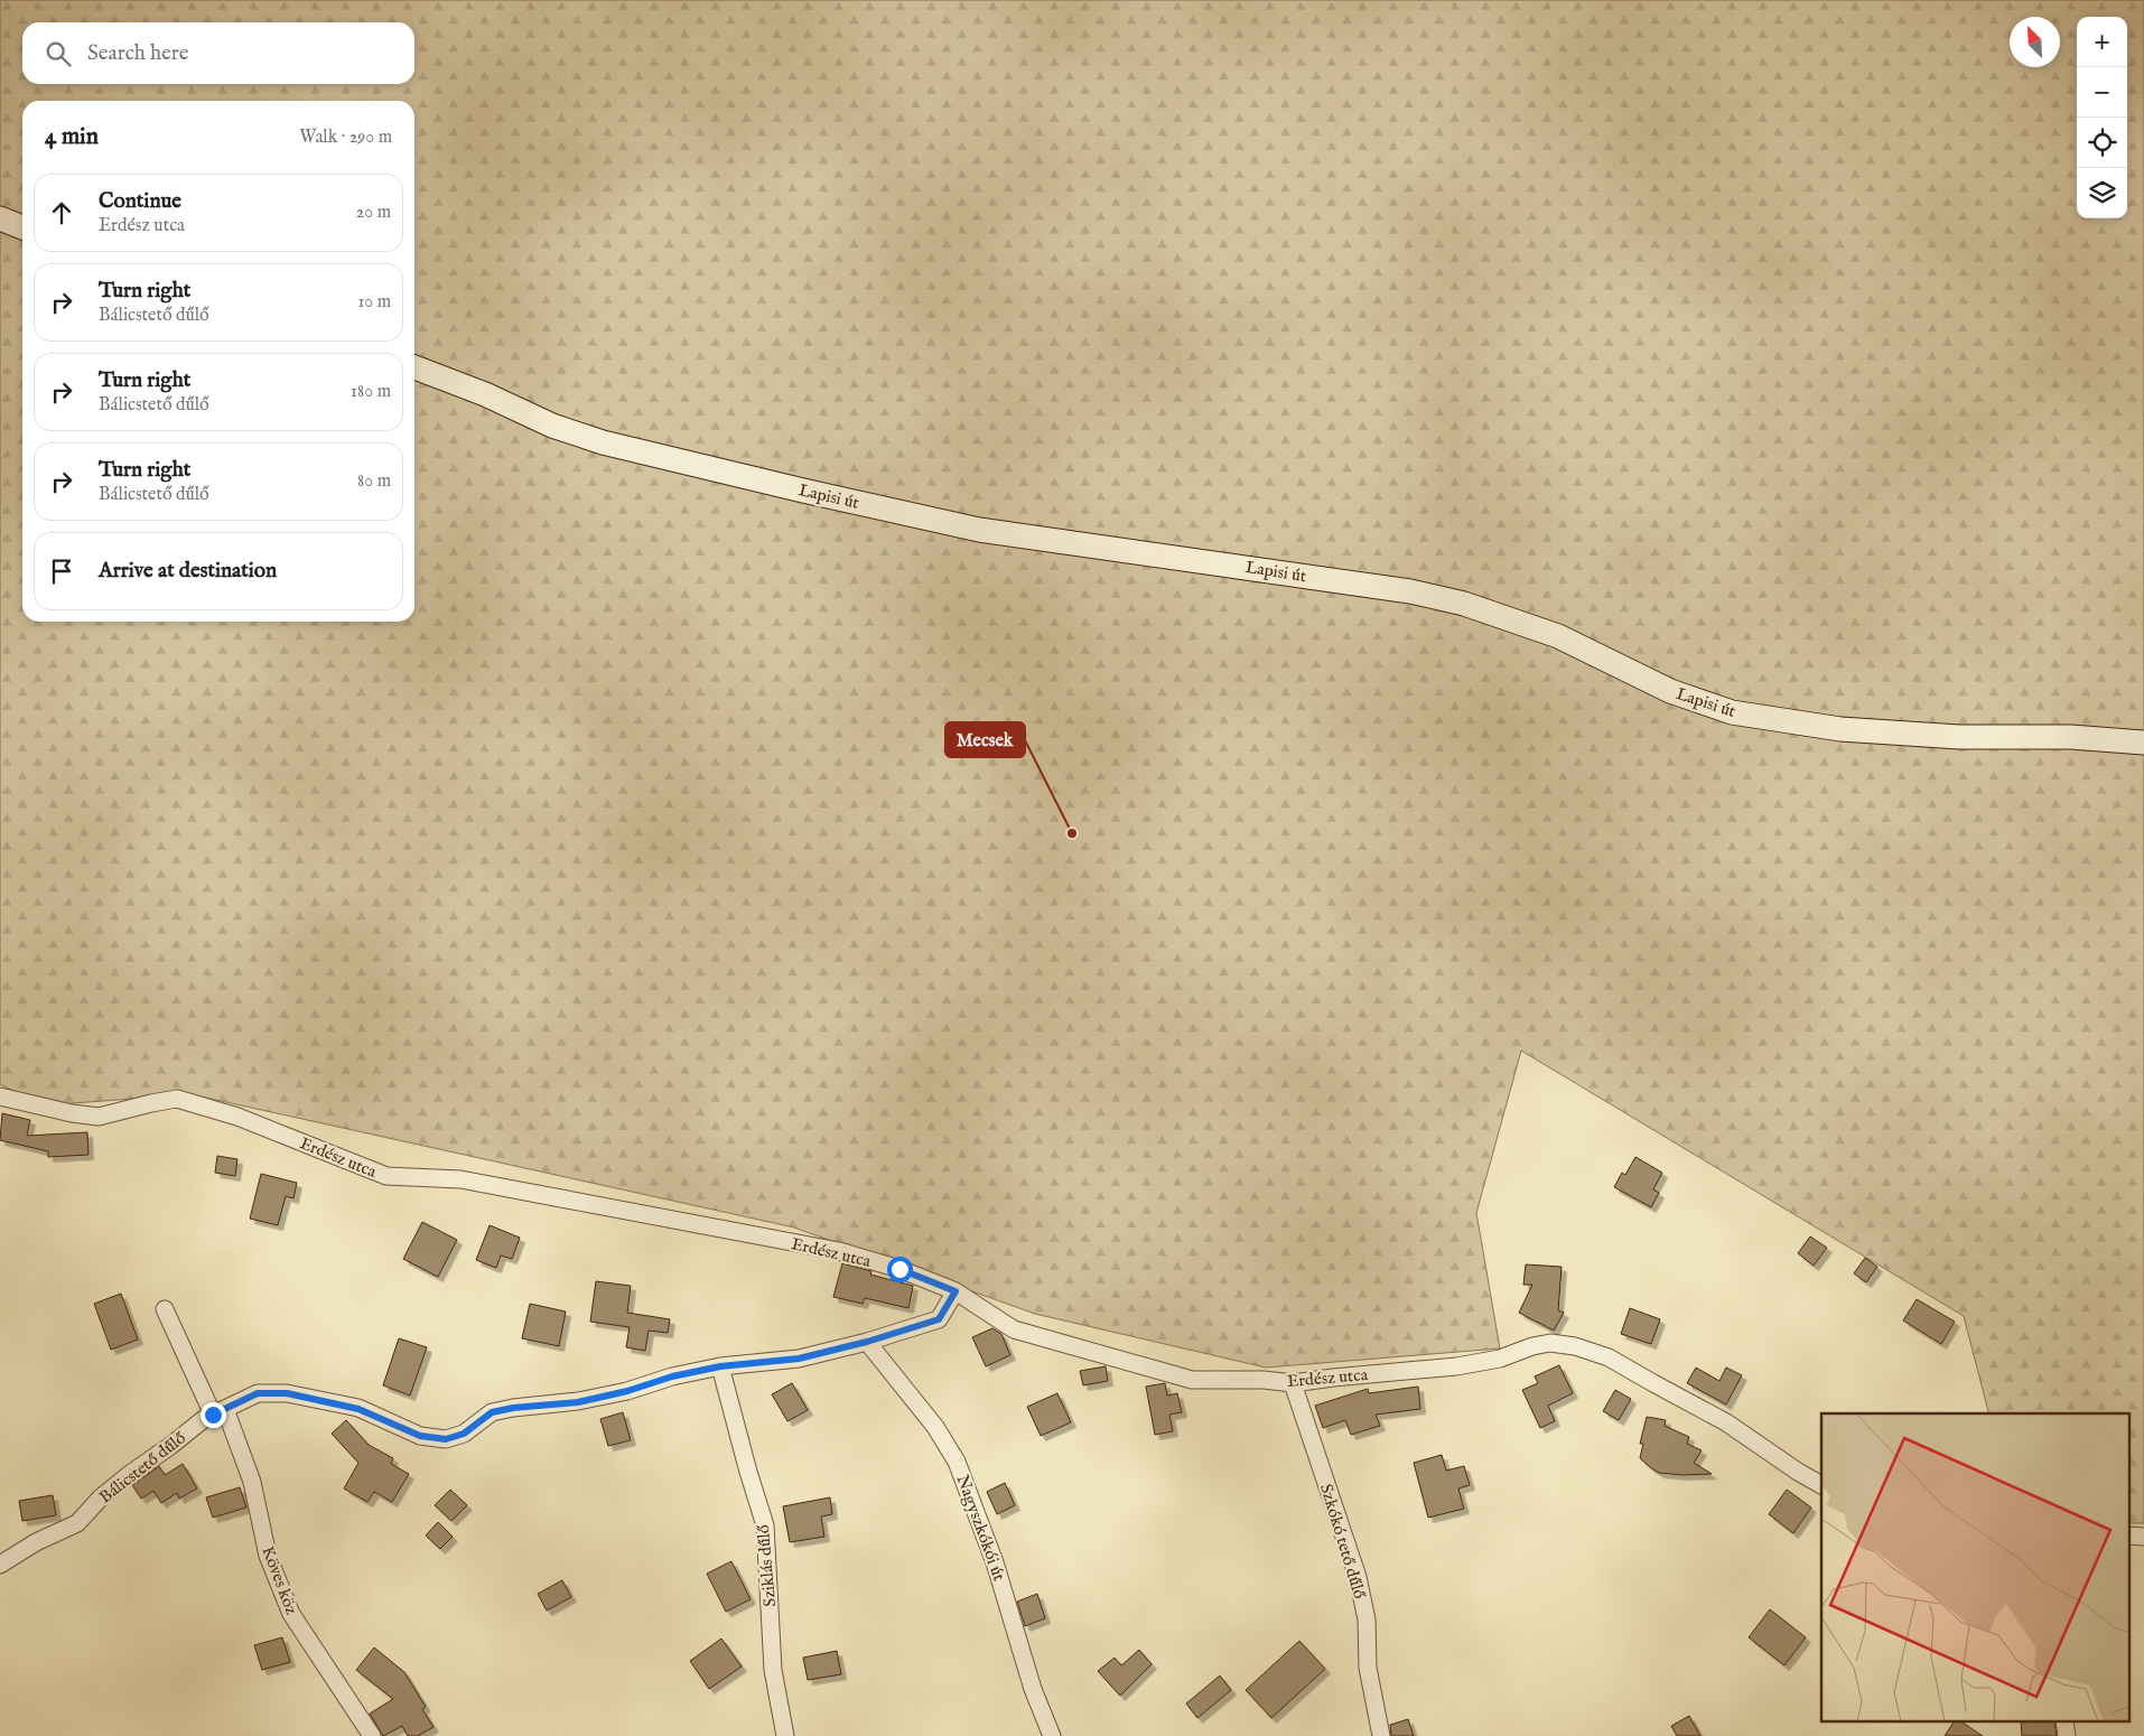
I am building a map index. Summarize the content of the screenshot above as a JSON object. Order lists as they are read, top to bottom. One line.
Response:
{"streets":{"street":["Lapisi út","Erdész utca","Bálicstető dűlő","Nagyszkókói út","Szkókó tető dűlő","Sziklás dűlő","Köves köz"]},"crossings":[["Erdész utca","Bálicstető dűlő"],["Erdész utca","Szkókó tető dűlő"],["Bálicstető dűlő","Nagyszkókói út"],["Bálicstető dűlő","Sziklás dűlő"],["Bálicstető dűlő","Köves köz"]],"places":["Mecsek"],"north":"top left","page":{"map_buttons":["+","−"],"search":"Search here","heading":["4 min","Walk · 290 m"],"list":[["Continue","Erdész utca","20 m"],["Turn right","Bálicstető dűlő","10 m"],["Turn right","Bálicstető dűlő","180 m"],["Turn right","Bálicstető dűlő","80 m"],"Arrive at destination"]}}
